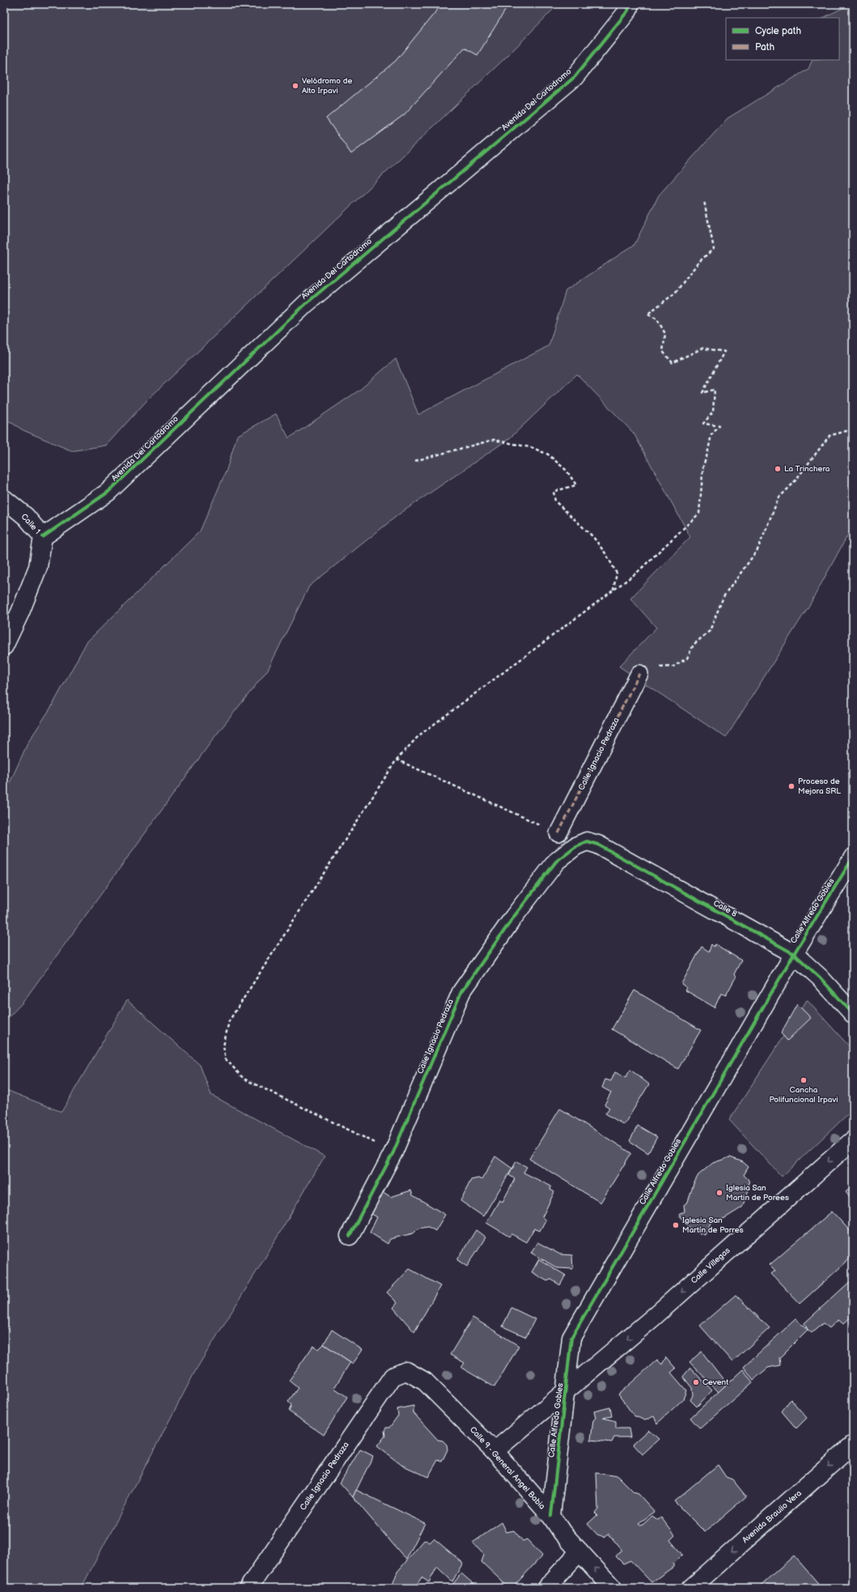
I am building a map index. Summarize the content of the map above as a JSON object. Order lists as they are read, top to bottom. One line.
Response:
{"streets":{"street":["Avenida Del Cartodromo","Calle 1","Calle Ignacio Pedraza","Calle 8","Calle Alfredo Gobles","Calle Villegas","Calle 9 - General Angel Babia","Avenida Braulio Vera"]},"crossings":[["Avenida Del Cartodromo","Calle 1"],["Calle Ignacio Pedraza","Calle 8"],["Calle Ignacio Pedraza","Calle 9 - General Angel Babia"],["Calle 8","Calle Alfredo Gobles"],["Calle Alfredo Gobles","Calle Villegas"],["Calle Alfredo Gobles","Calle 9 - General Angel Babia"],["Calle Villegas","Calle 9 - General Angel Babia"]],"one_way":["Calle Villegas","Avenida Braulio Vera"],"places":["Velódromo de Alto Irpavi","La Trinchera","Proceso de Mejora SRL","Cancha Polifuncional Irpavi","Iglesia San Martin de Porees","Iglesia San Martín de Porres","Cevent"],"legend":["Cycle path","Path"]}
